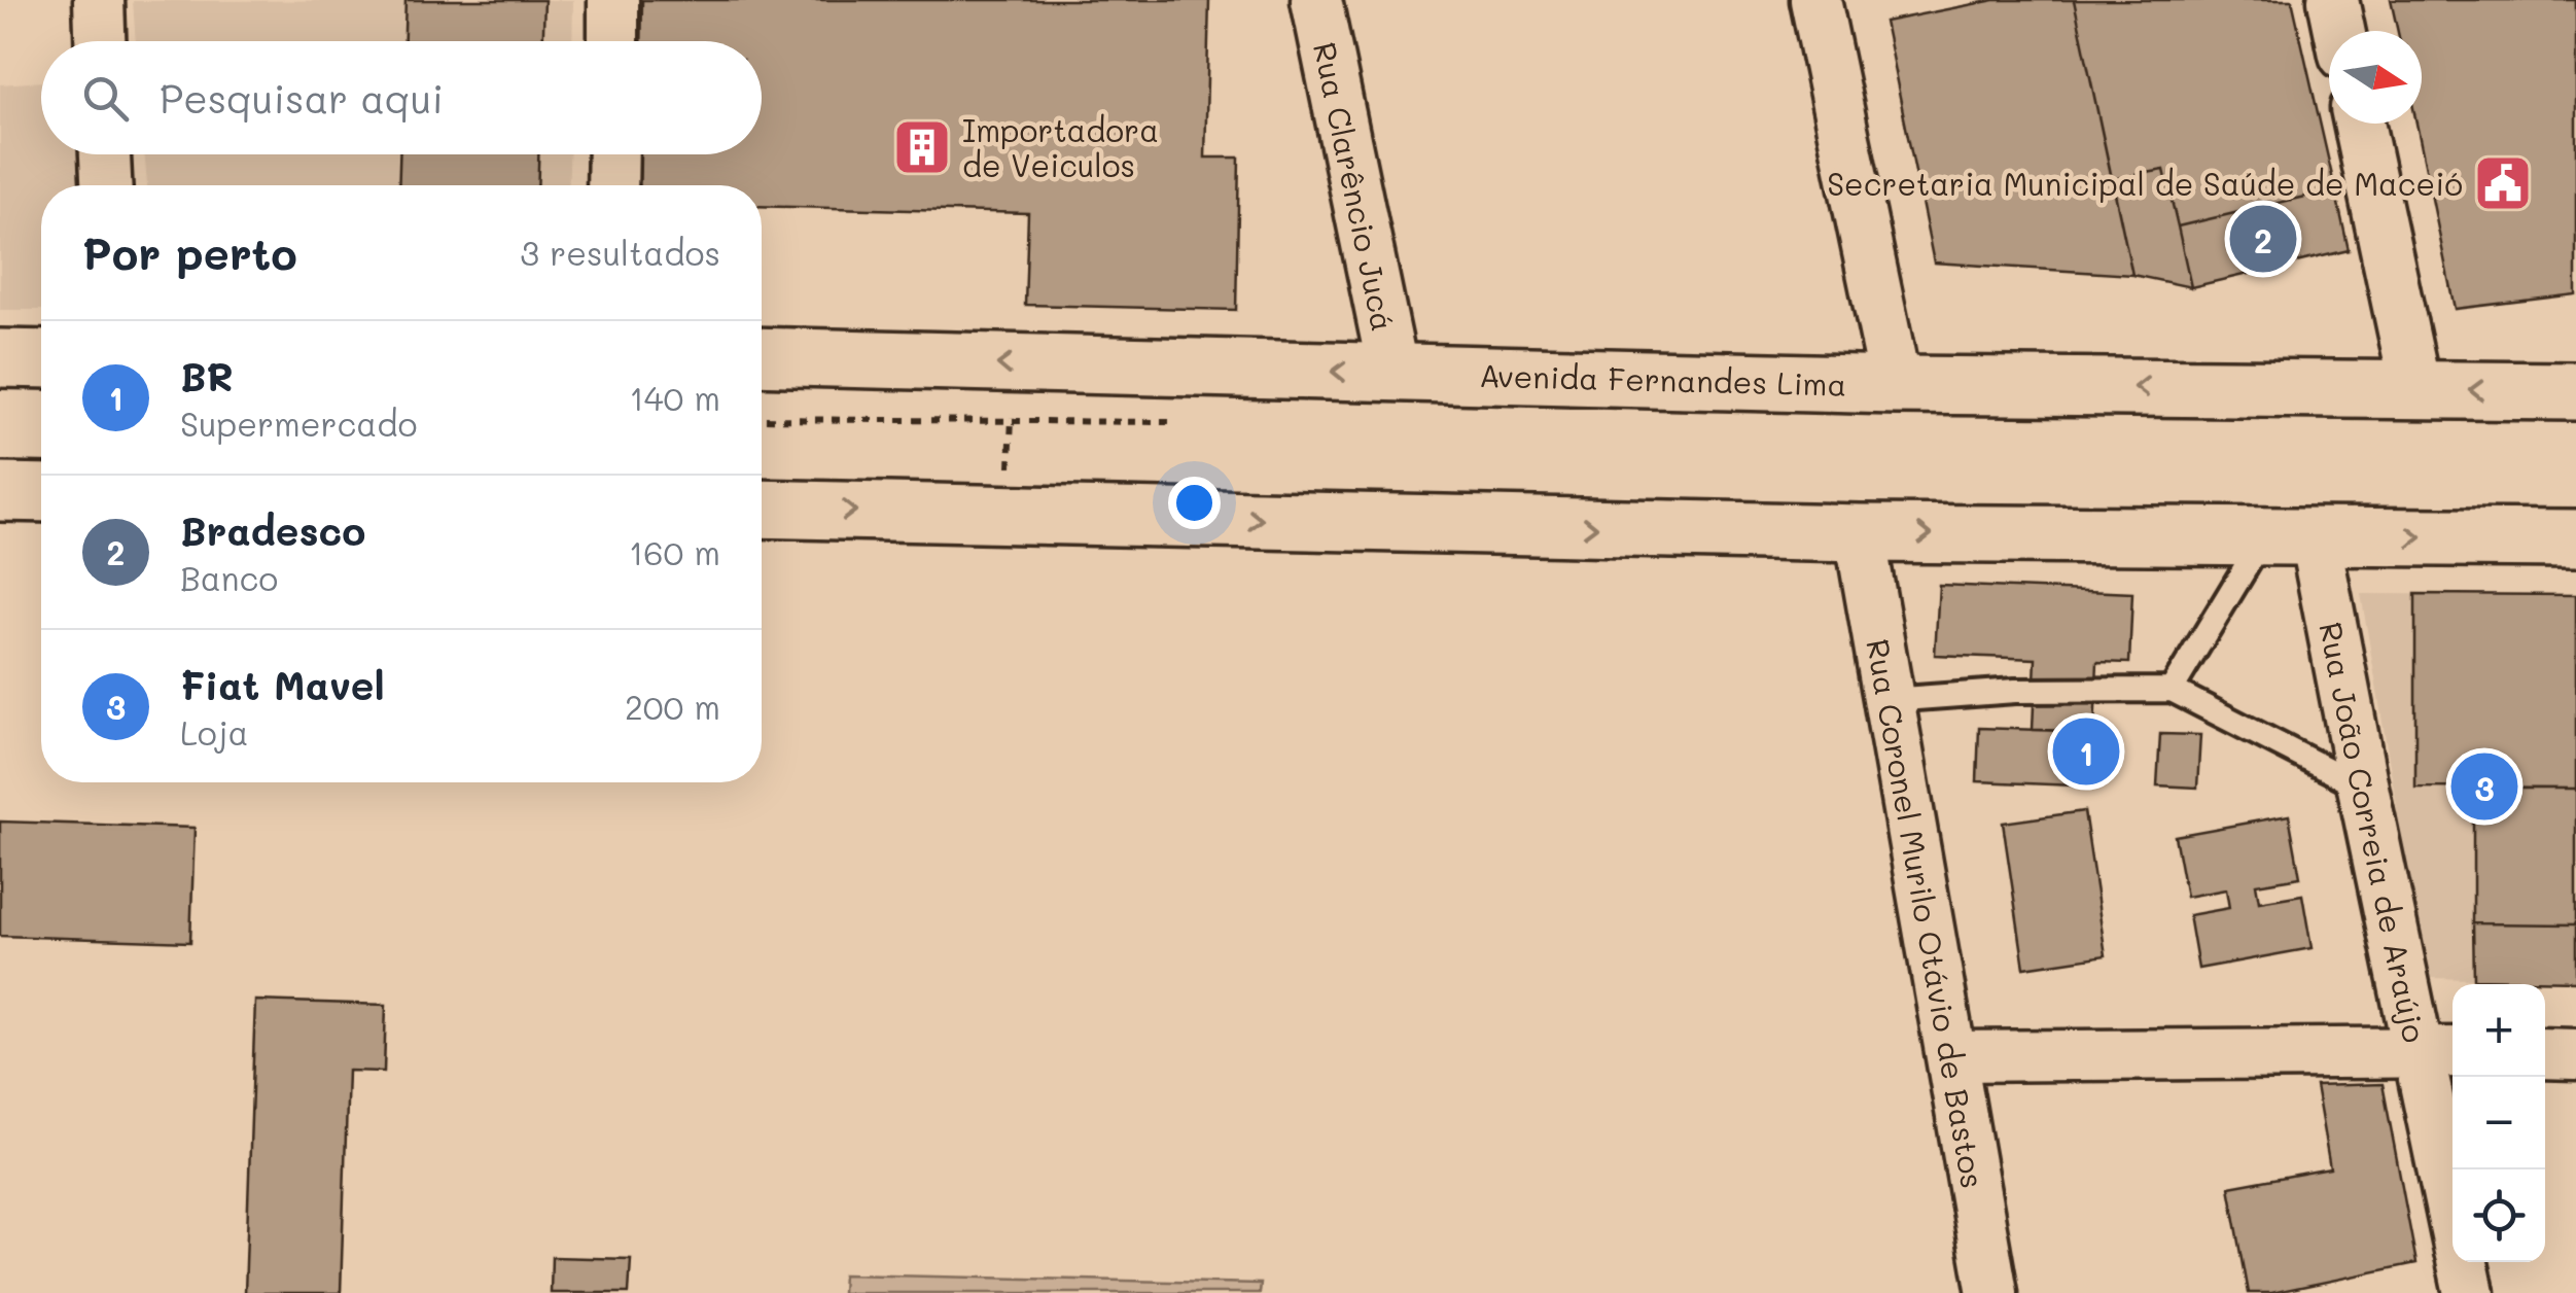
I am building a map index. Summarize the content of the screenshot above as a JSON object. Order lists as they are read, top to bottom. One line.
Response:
{"streets":{"highway":["Avenida Fernandes Lima"],"street":["Rua Clarêncio Jucá","Rua João Correia de Araújo","Rua Coronel Murilo Otávio de Bastos"]},"crossings":[["Rua Clarêncio Jucá","Avenida Fernandes Lima"]],"places":{"building":["Importadora de Veiculos"],"public building":["Secretaria Municipal de Saúde de Maceió"]},"north":"right","page":{"search":"Pesquisar aqui","heading":["Por perto","3 resultados"],"pins":["2","1","3"],"list":[{"mark":"1","name":"BR","note":"Supermercado","value":"140 m"},{"mark":"2","name":"Bradesco","note":"Banco","value":"160 m"},{"mark":"3","name":"Fiat Mavel","note":"Loja","value":"200 m"}],"map_buttons":["+","−"]}}
